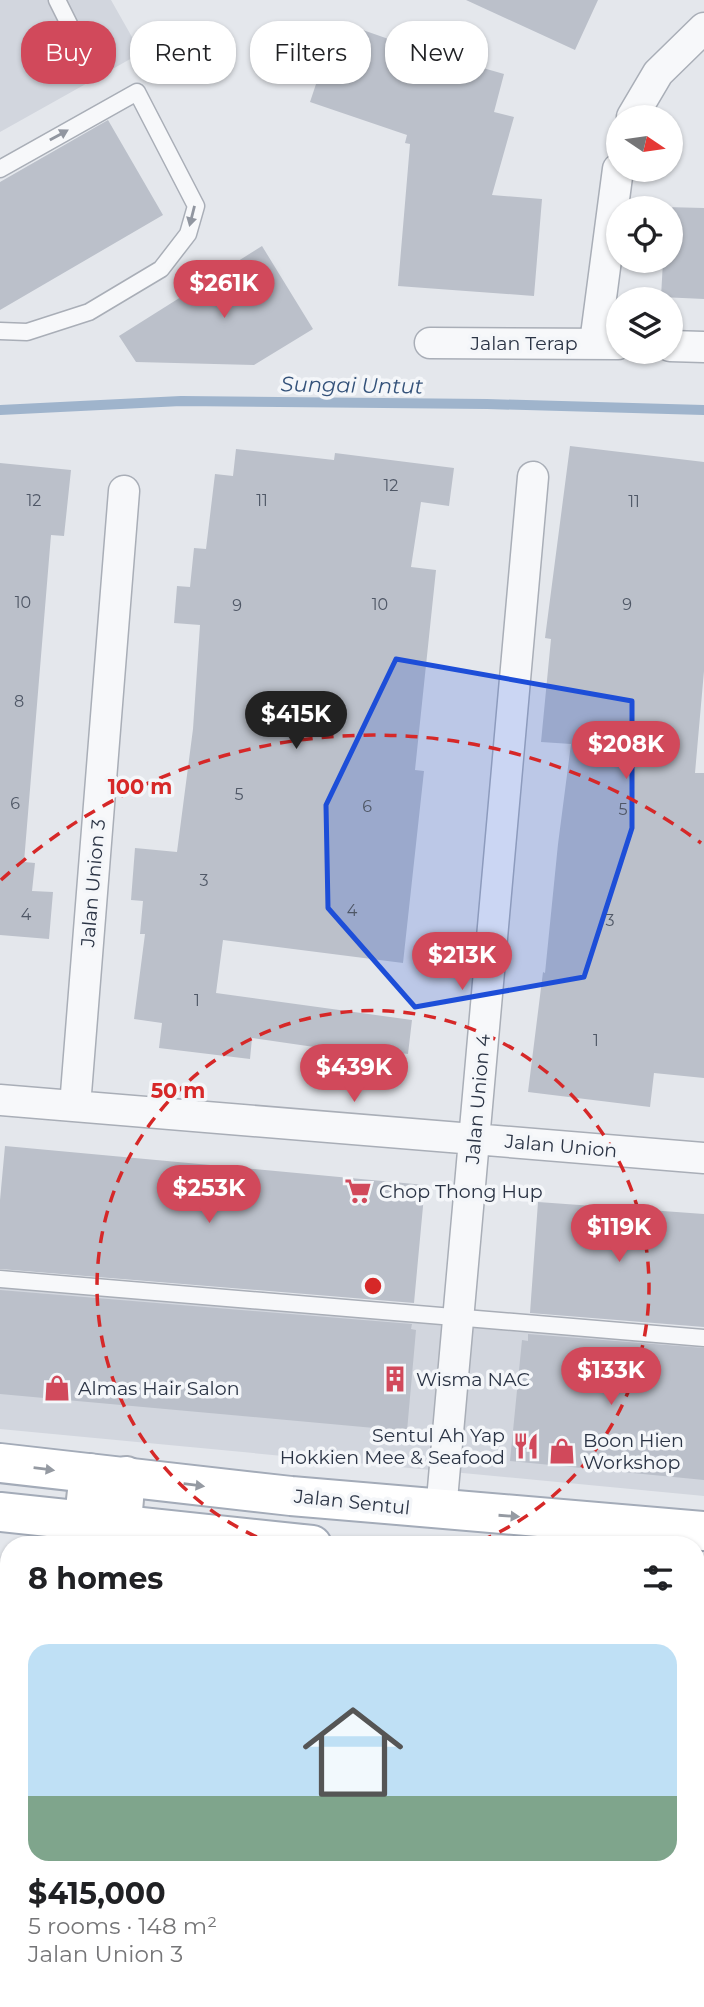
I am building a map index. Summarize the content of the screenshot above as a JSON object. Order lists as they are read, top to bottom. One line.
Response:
{"streets":{"main road":["Jalan Sentul"],"street":["Jalan Terap","Jalan Union 3","Jalan Union 4","Jalan Union"]},"crossings":[["Jalan Union 3","Jalan Union"],["Jalan Union 4","Jalan Union"],["Jalan Union 4","Jalan Sentul"]],"one_way":["Jalan Sentul"],"water":["Sungai Untut"],"places":{"supermarket":["Chop Thong Hup"],"building":["Wisma NAC"],"shop":["Almas Hair Salon","Boon Hien Workshop"],"restaurant":["Sentul Ah Yap Hokkien Mee & Seafood"]},"house_numbers":["12","12","11","11","10","10","9","9","8","5","6","6","5","3","4","4","3","1","1"],"north":"right","page":{"chip":["Buy","Rent","Filters","New"],"price":["$261K","$415K","$208K","$213K","$439K","$253K","$119K","$133K"],"heading":"8 homes","list":[{"name":"$415,000","note":"5 rooms · 148 m² · Jalan Union 3"}]},"rings":["100 m","50 m"]}
